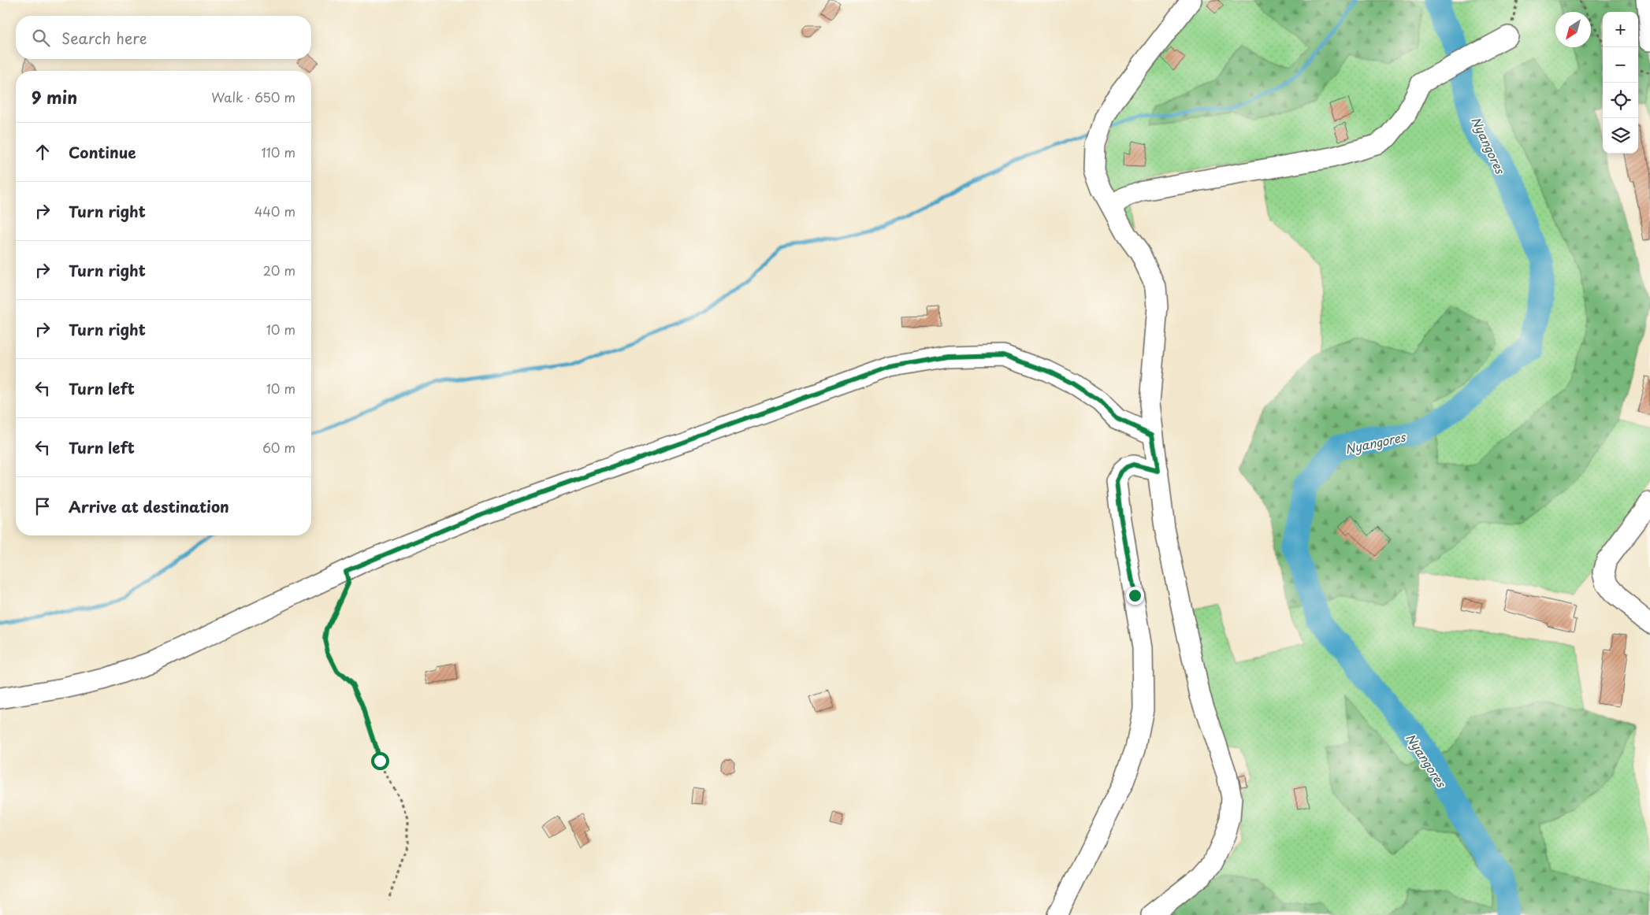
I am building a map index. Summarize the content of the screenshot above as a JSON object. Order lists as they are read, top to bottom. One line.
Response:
{"water":["Nyangores"],"north":"bottom left","page":{"map_buttons":["+","−"],"search":"Search here","heading":["9 min","Walk · 650 m"],"list":[["Continue","110 m"],["Turn right","440 m"],["Turn right","20 m"],["Turn right","10 m"],["Turn left","10 m"],["Turn left","60 m"],"Arrive at destination"]}}
